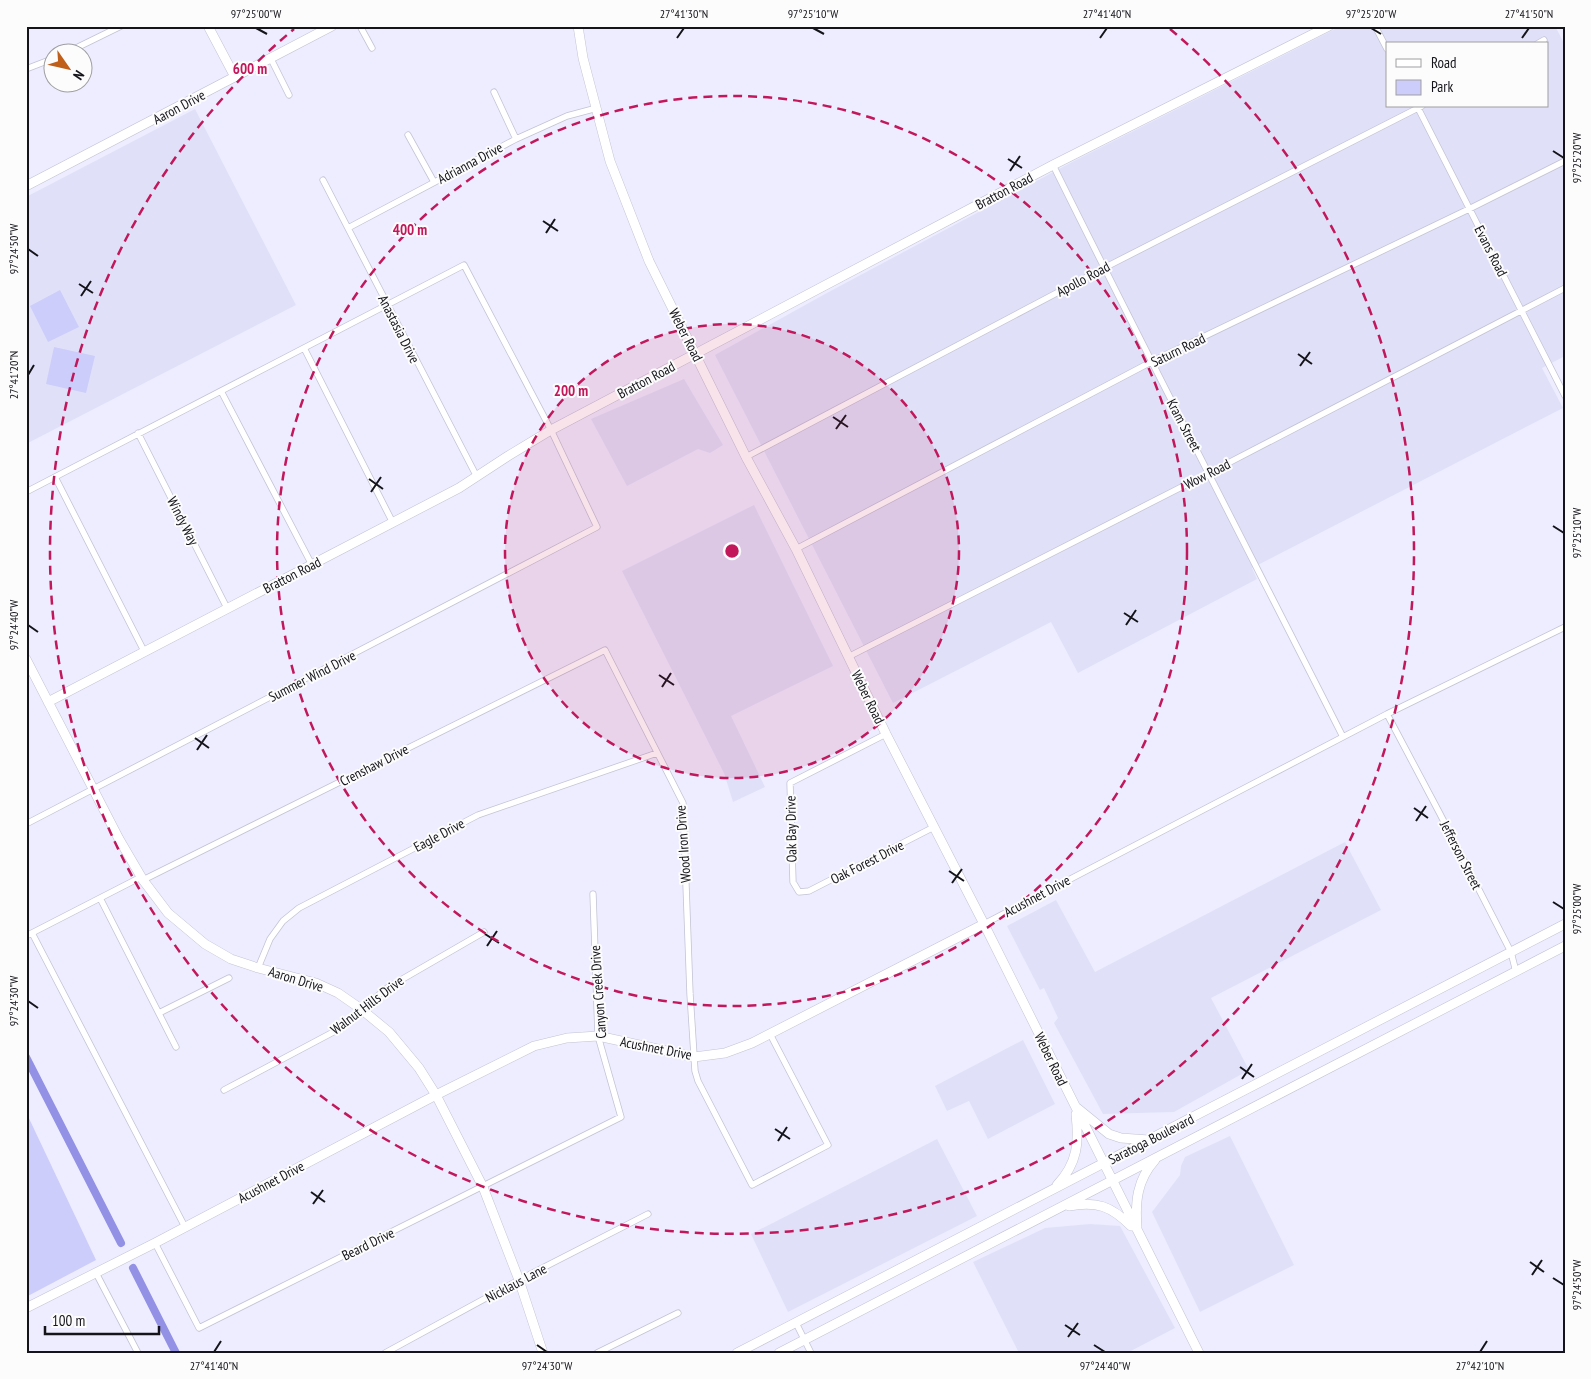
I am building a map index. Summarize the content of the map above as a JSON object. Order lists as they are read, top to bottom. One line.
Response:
{"streets":{"street":["Aaron Drive","Adrianna Drive","Bratton Road","Evans Road","Apollo Road","Anastasia Drive","Weber Road","Saturn Road","Kram Street","Wow Road","Windy Way","Summer Wind Drive","Crenshaw Drive","Oak Bay Drive","Eagle Drive","Wood Iron Drive","Jefferson Street","Oak Forest Drive","Acushnet Drive","Canyon Creek Drive","Walnut Hills Drive","Saratoga Boulevard","Beard Drive","Nicklaus Lane"]},"crossings":[["Aaron Drive","Bratton Road"],["Aaron Drive","Summer Wind Drive"],["Aaron Drive","Crenshaw Drive"],["Aaron Drive","Eagle Drive"],["Aaron Drive","Acushnet Drive"],["Aaron Drive","Walnut Hills Drive"],["Aaron Drive","Beard Drive"],["Aaron Drive","Nicklaus Lane"],["Adrianna Drive","Anastasia Drive"],["Adrianna Drive","Weber Road"],["Bratton Road","Anastasia Drive"],["Bratton Road","Weber Road"],["Bratton Road","Kram Street"],["Bratton Road","Windy Way"],["Bratton Road","Summer Wind Drive"],["Evans Road","Saturn Road"],["Evans Road","Wow Road"],["Apollo Road","Weber Road"],["Apollo Road","Kram Street"],["Weber Road","Saturn Road"],["Weber Road","Wow Road"],["Weber Road","Oak Bay Drive"],["Weber Road","Oak Forest Drive"],["Weber Road","Acushnet Drive"],["Weber Road","Saratoga Boulevard"],["Saturn Road","Kram Street"],["Kram Street","Wow Road"],["Kram Street","Acushnet Drive"],["Crenshaw Drive","Wood Iron Drive"],["Oak Bay Drive","Oak Forest Drive"],["Eagle Drive","Wood Iron Drive"],["Wood Iron Drive","Acushnet Drive"],["Jefferson Street","Acushnet Drive"],["Jefferson Street","Saratoga Boulevard"],["Acushnet Drive","Canyon Creek Drive"],["Acushnet Drive","Beard Drive"],["Canyon Creek Drive","Beard Drive"]],"legend":["Road","Park"],"scale_bar":"100 m","north":"bottom right","coordinates":["97°25'00\"W","27°41'30\"N","97°25'10\"W","27°41'40\"N","97°25'20\"W","27°41'50\"N","97°24'50\"W","27°41'20\"N","97°24'40\"W","97°24'30\"W","27°42'10\"N"],"rings":["600 m","400 m","200 m"]}
